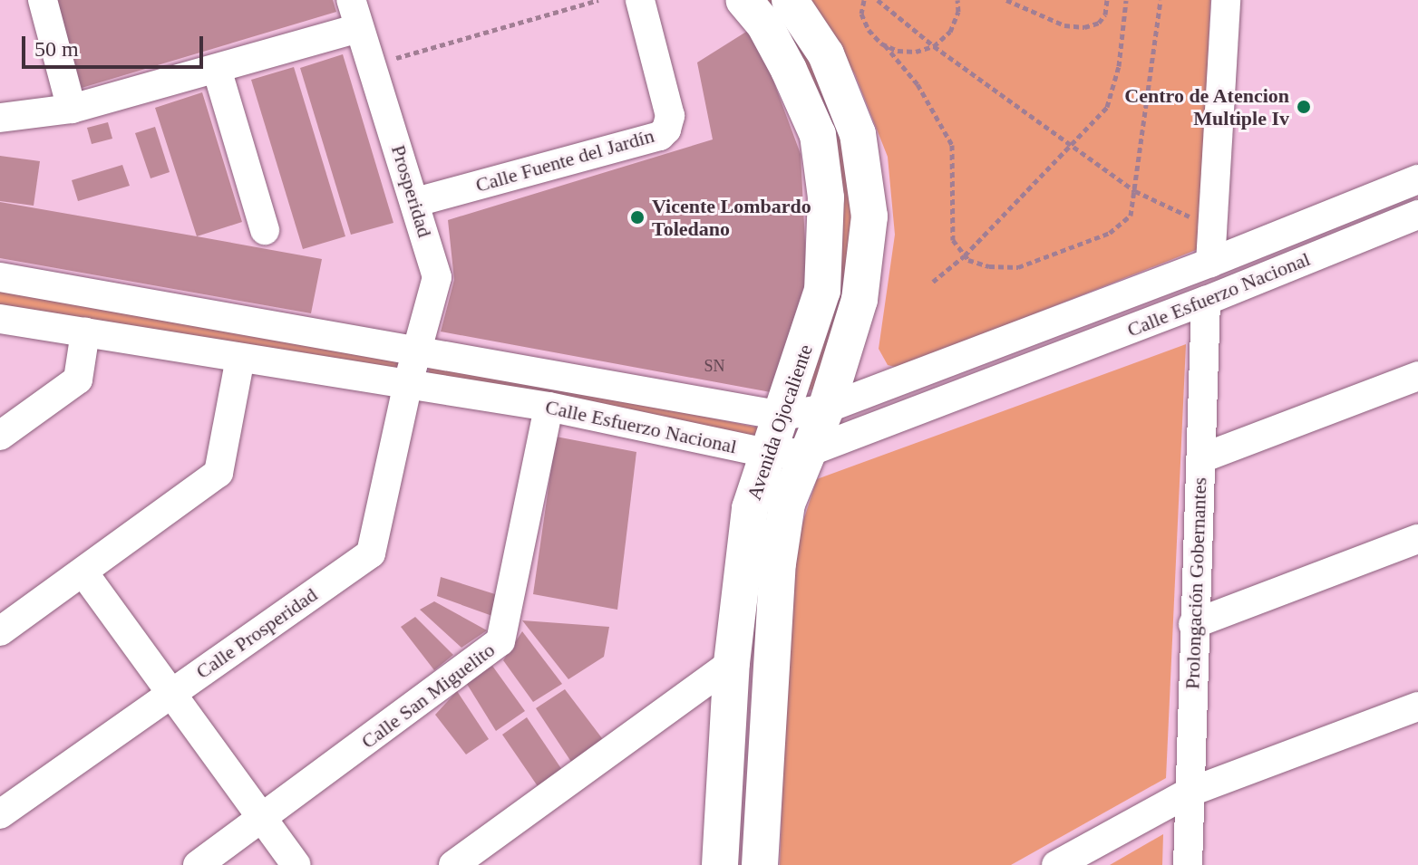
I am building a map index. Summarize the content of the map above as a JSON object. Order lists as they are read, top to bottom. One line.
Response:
{"streets":{"main road":["Avenida Ojocaliente"],"street":["Calle Fuente del Jardín","Prosperidad","Calle Esfuerzo Nacional","Prolongación Gobernantes","Calle Prosperidad","Calle San Miguelito"]},"crossings":[["Calle Fuente del Jardín","Prosperidad"],["Prosperidad","Calle Esfuerzo Nacional"],["Prosperidad","Calle Prosperidad"],["Calle Esfuerzo Nacional","Avenida Ojocaliente"],["Calle Esfuerzo Nacional","Prolongación Gobernantes"],["Calle Esfuerzo Nacional","Calle Prosperidad"],["Calle Esfuerzo Nacional","Calle San Miguelito"]],"places":["Centro de Atencion Multiple Iv","Vicente Lombardo Toledano"],"house_numbers":["SN"],"scale_bar":"50 m"}
